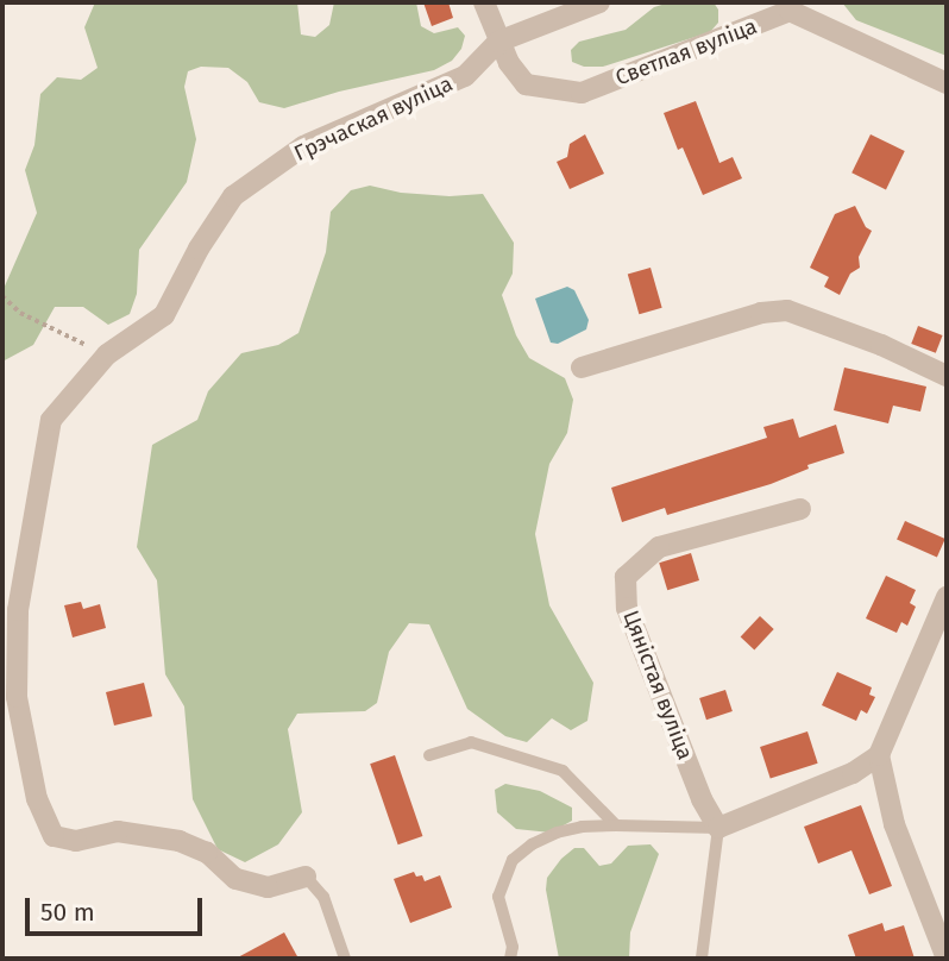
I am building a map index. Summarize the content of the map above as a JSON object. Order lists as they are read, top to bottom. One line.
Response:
{"streets":{"street":["Светлая вуліца","Грэчаская вуліца","Цяністая вуліца"]},"crossings":[["Светлая вуліца","Грэчаская вуліца"]],"scale_bar":"50 m"}
